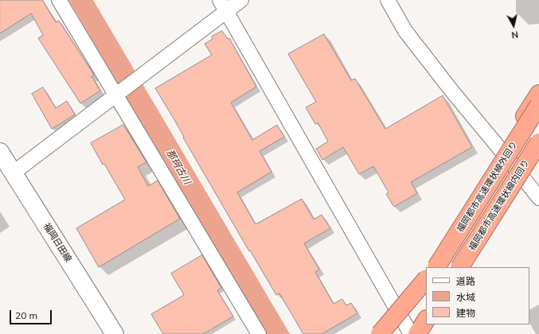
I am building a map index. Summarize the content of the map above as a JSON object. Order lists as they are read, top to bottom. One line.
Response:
{"streets":{"highway":["福岡都市高速環状線外回り","福岡都市高速環状線内回り"],"main road":["福岡日田線"]},"water":["那珂古川"],"legend":["道路","水域","建物"],"scale_bar":"20 m","north":"bottom"}
